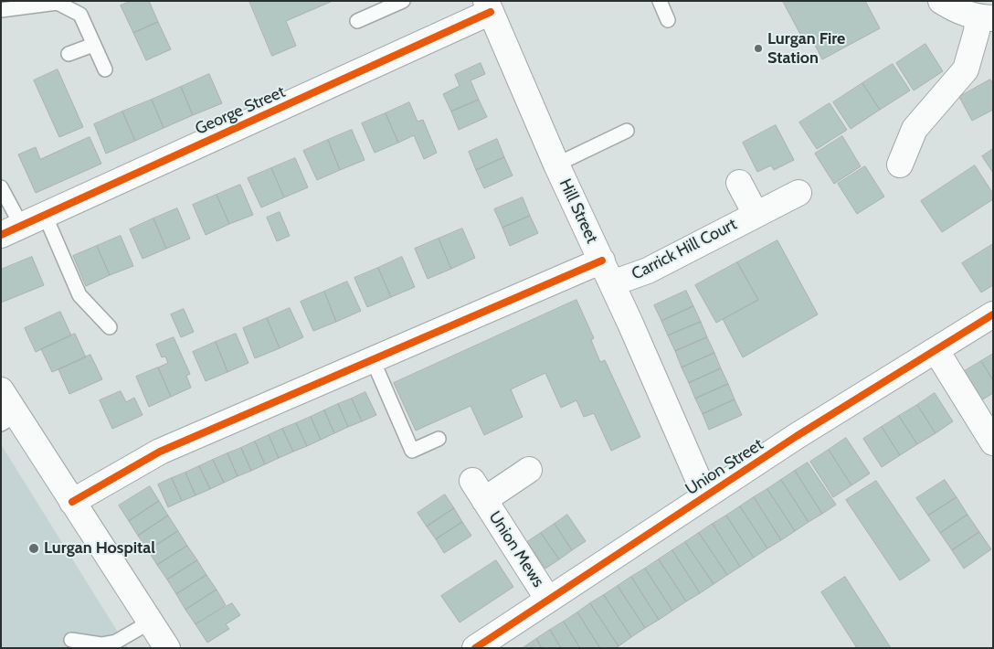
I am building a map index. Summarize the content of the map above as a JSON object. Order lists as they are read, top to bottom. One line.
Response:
{"streets":{"street":["George Street","Hill Street","Carrick Hill Court","Union Street","Union Mews"]},"crossings":[["George Street","Hill Street"],["Hill Street","Carrick Hill Court"],["Hill Street","Union Street"],["Union Street","Union Mews"]],"places":["Lurgan Fire Station","Lurgan Hospital"]}
